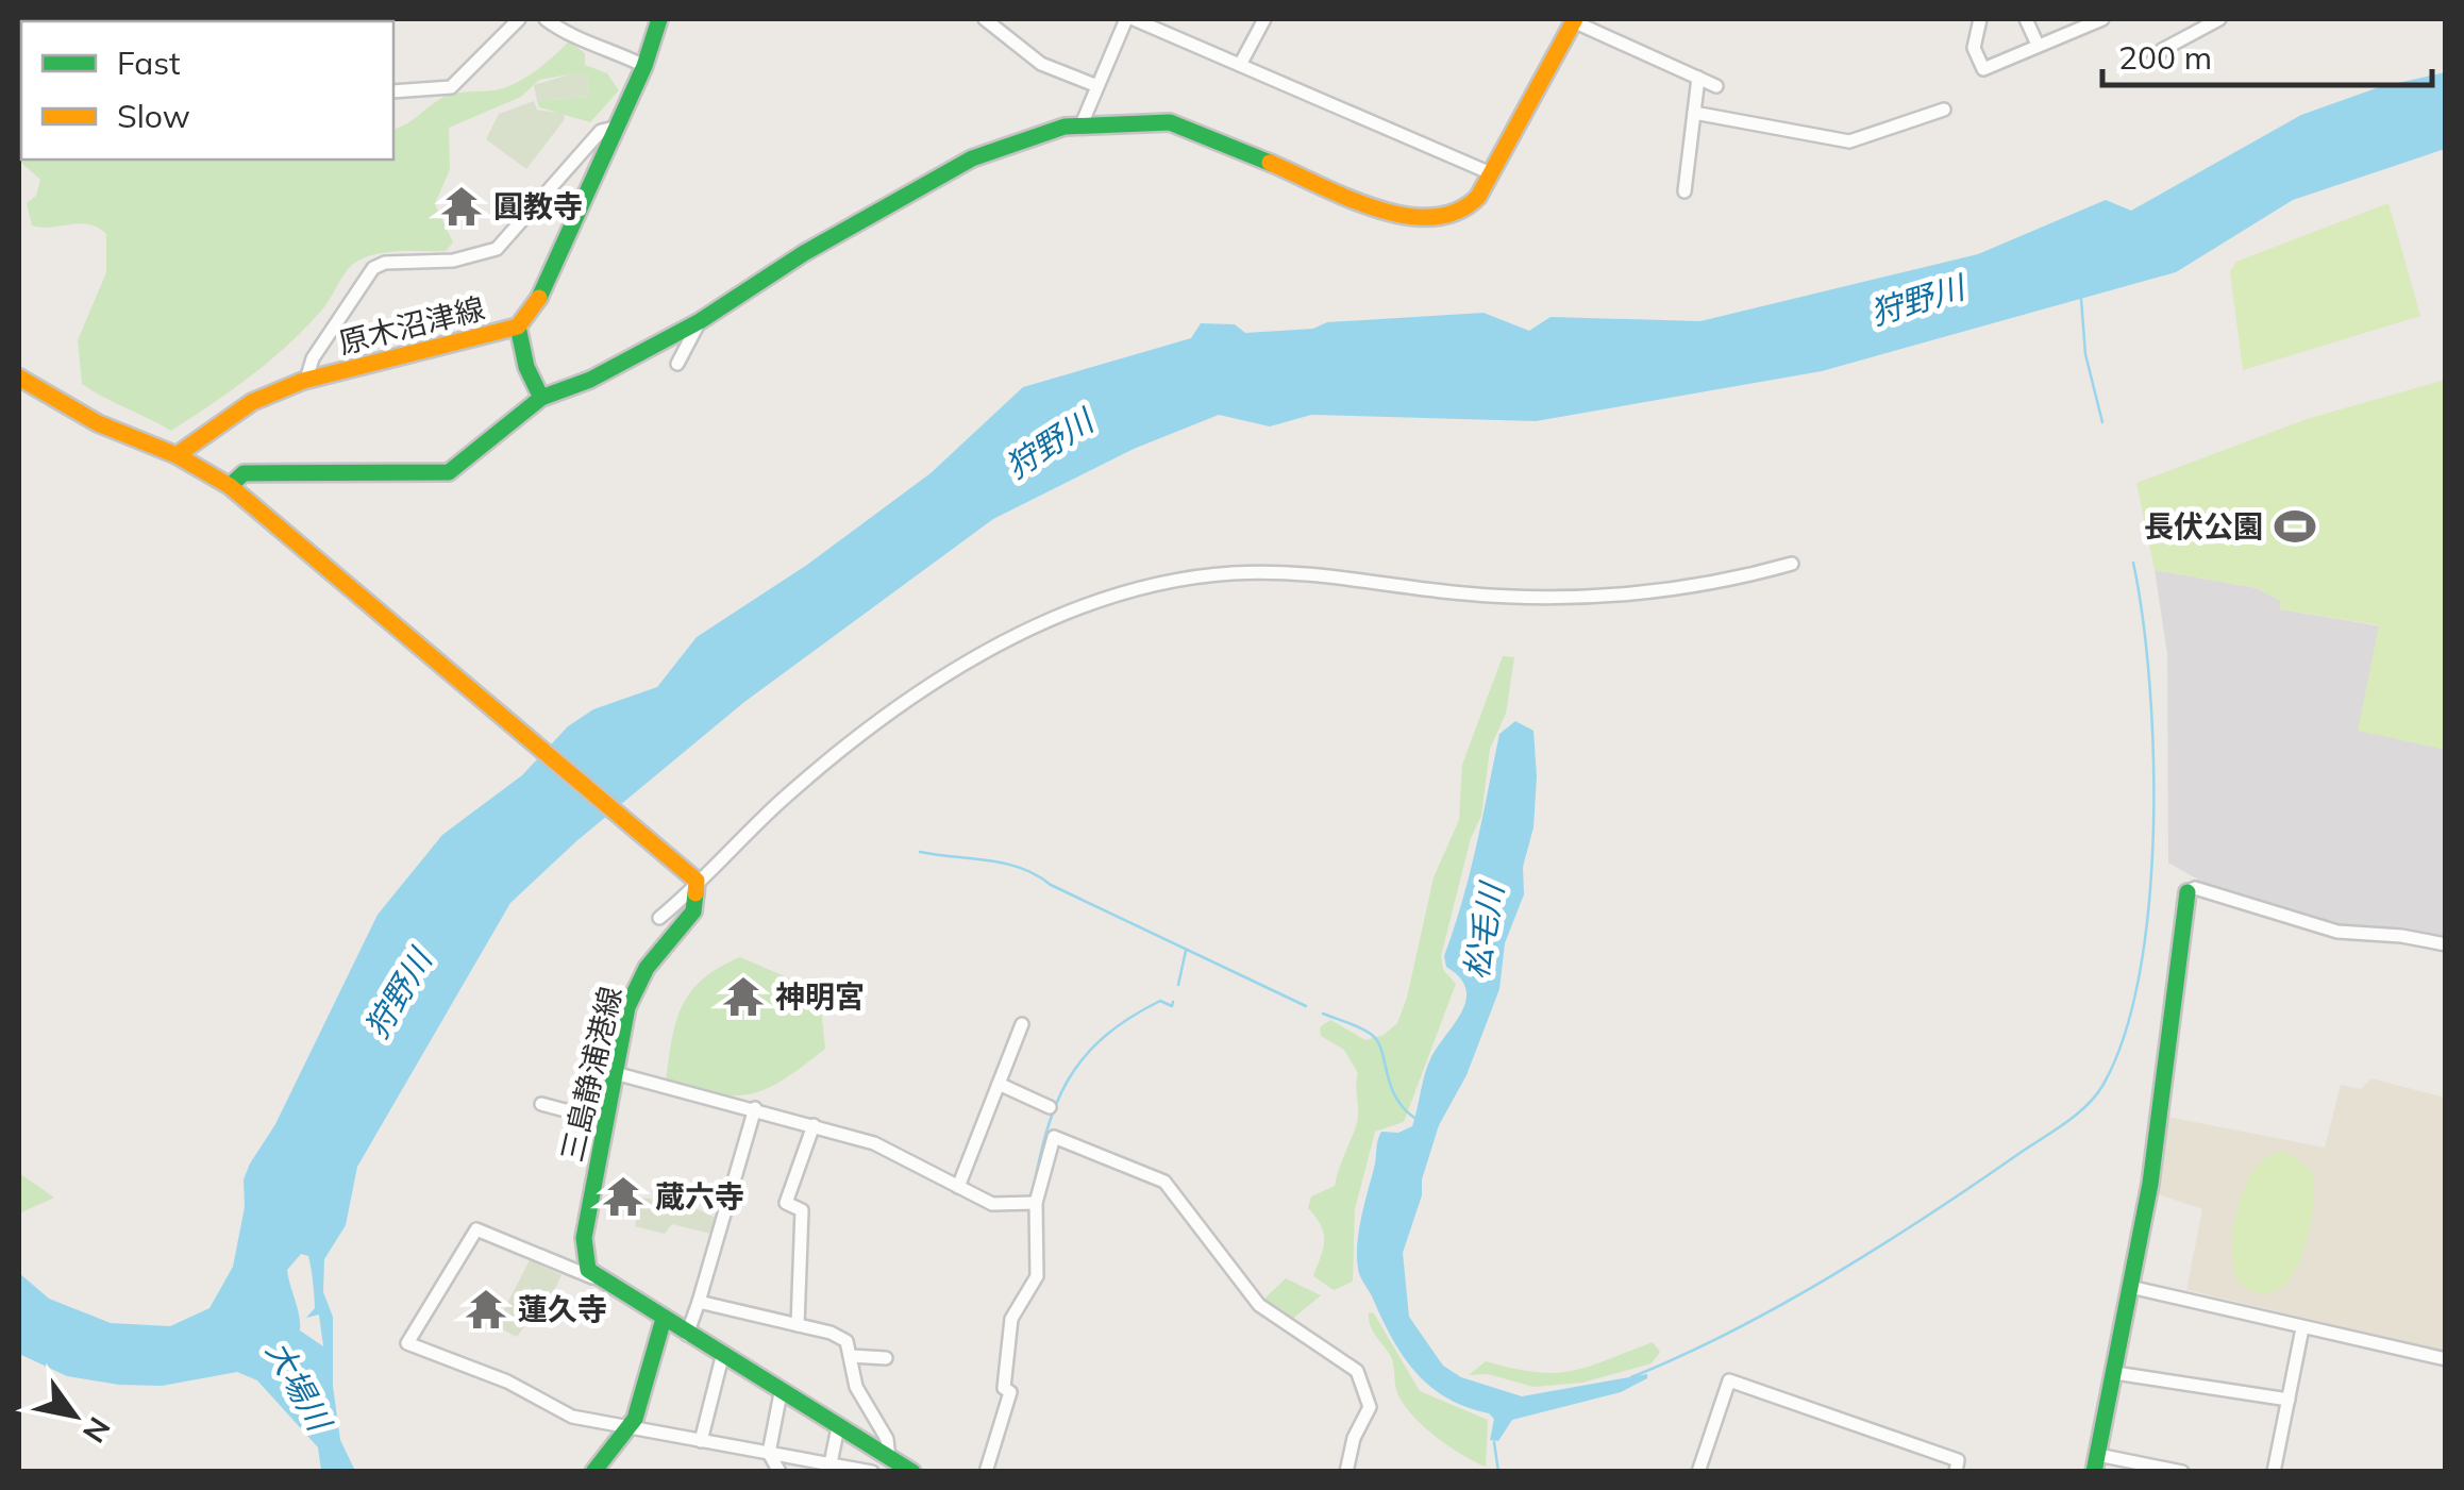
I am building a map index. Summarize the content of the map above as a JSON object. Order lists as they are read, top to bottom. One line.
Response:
{"streets":{"main road":["原木沼津線","三島静浦港線"]},"water":["狩野川","松毛川","大場川"],"places":{"temple":["圓教寺","神明宮","蔵六寺","蓮久寺"],"sports":["長伏公園"]},"legend":["Fast","Slow"],"scale_bar":"200 m","north":"bottom right"}
